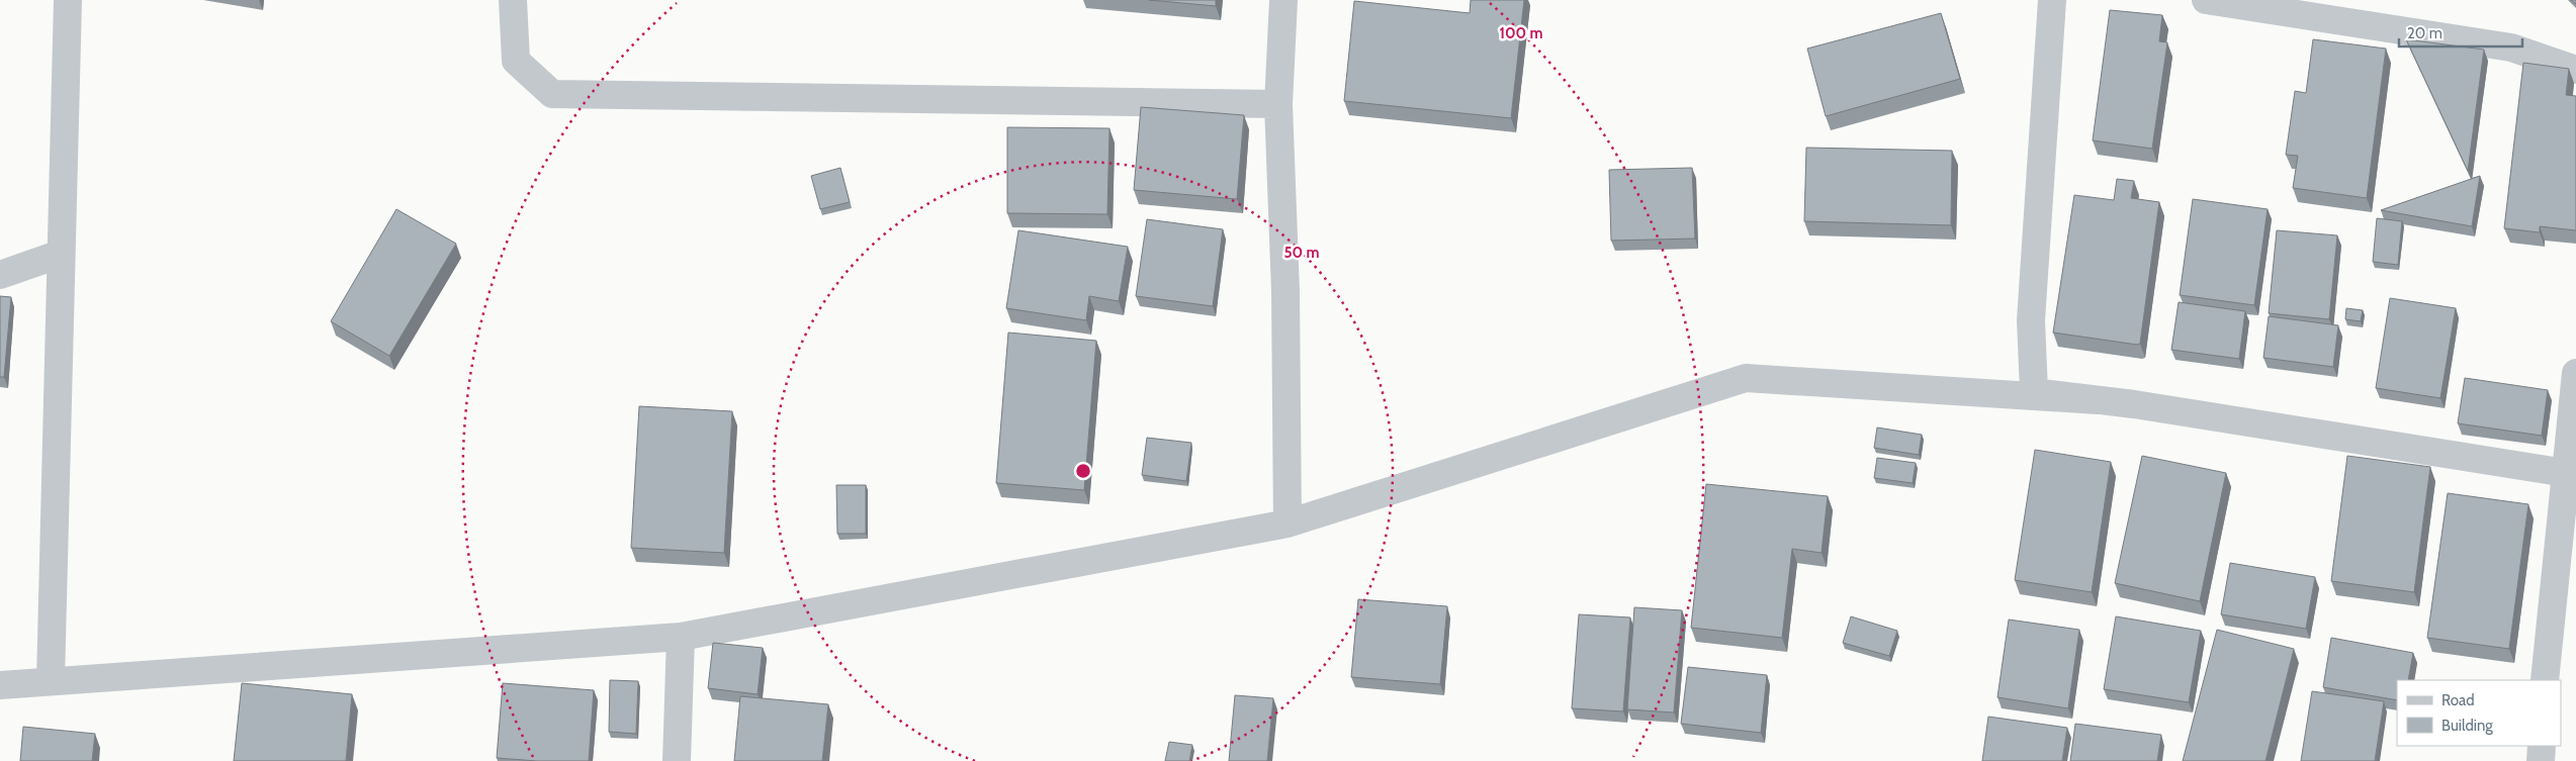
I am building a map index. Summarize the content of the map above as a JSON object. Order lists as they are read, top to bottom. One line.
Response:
{"legend":["Road","Building"],"scale_bar":"20 m","rings":["100 m","50 m"]}
